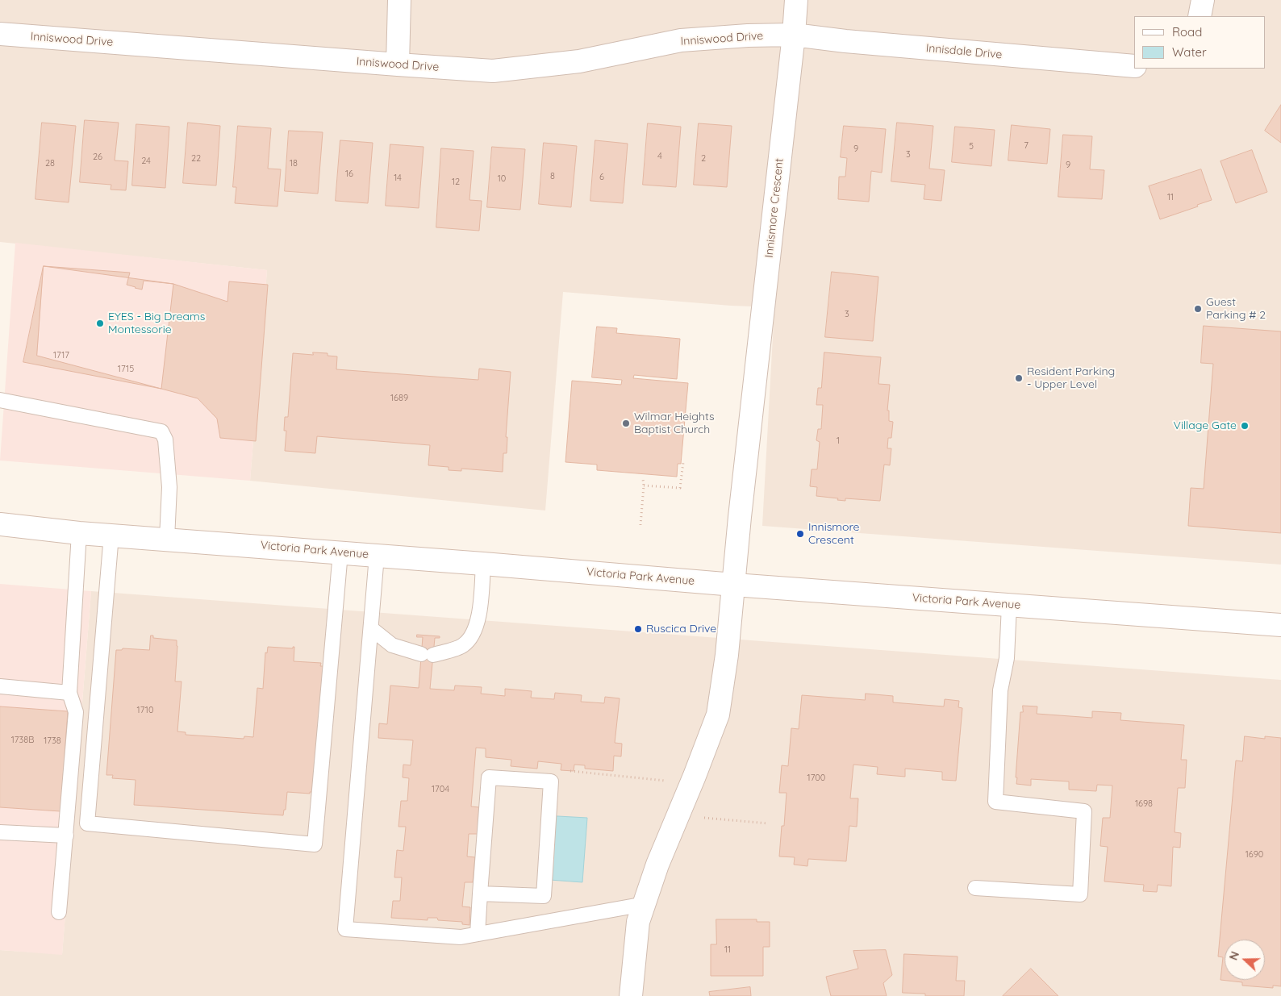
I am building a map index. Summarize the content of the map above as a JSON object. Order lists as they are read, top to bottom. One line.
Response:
{"streets":{"street":["Inniswood Drive","Innisdale Drive","Innismore Crescent","Victoria Park Avenue"]},"crossings":[["Inniswood Drive","Innisdale Drive"],["Inniswood Drive","Innismore Crescent"],["Innisdale Drive","Innismore Crescent"],["Innismore Crescent","Victoria Park Avenue"]],"places":["Guest Parking # 2","EYES - Big Dreams Montessorie","Resident Parking - Upper Level","Wilmar Heights Baptist Church","Village Gate","Innismore Crescent","Ruscica Drive"],"house_numbers":["7","5","9","3","4","26","22","2","24","28","18","9","16","8","6","14","10","12","11","3","1717","1715","1689","1","1710","1738B","1738","1700","1704","1698","1690","11"],"legend":["Road","Water"],"north":"left"}
